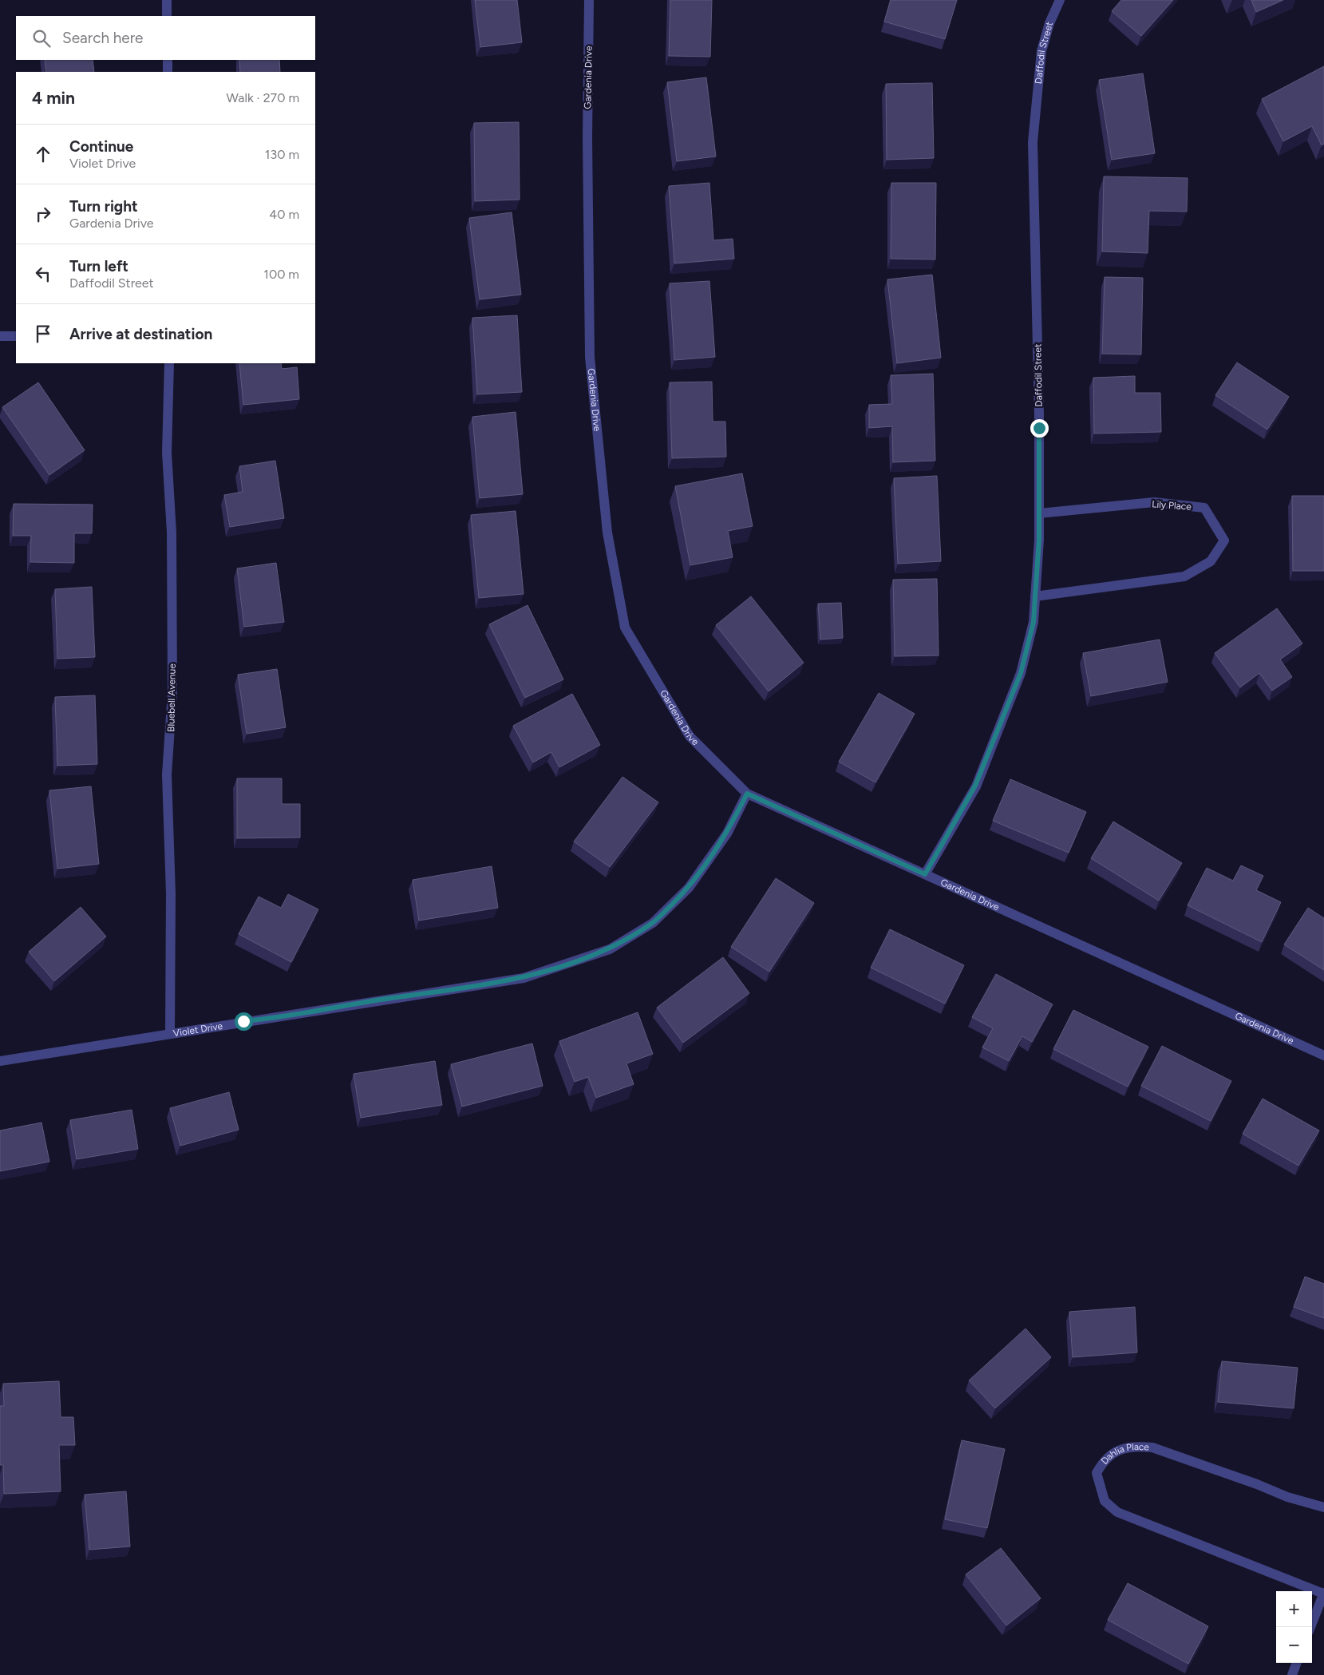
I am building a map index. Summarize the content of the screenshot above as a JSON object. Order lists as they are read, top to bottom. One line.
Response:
{"streets":{"street":["Daffodil Street","Gardenia Drive","Lily Place","Bluebell Avenue","Violet Drive","Dahlia Place"]},"crossings":[["Daffodil Street","Gardenia Drive"],["Daffodil Street","Lily Place"],["Gardenia Drive","Violet Drive"],["Bluebell Avenue","Violet Drive"]],"page":{"search":"Search here","heading":["4 min","Walk · 270 m"],"list":[["Continue","Violet Drive","130 m"],["Turn right","Gardenia Drive","40 m"],["Turn left","Daffodil Street","100 m"],"Arrive at destination"],"map_buttons":["+","−"]}}
